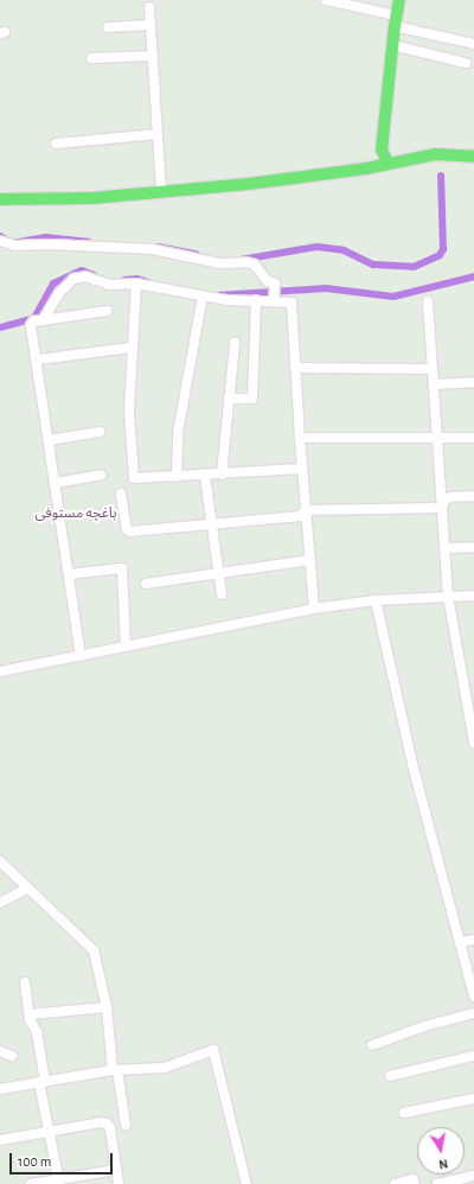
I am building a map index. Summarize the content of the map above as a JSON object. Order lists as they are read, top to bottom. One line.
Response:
{"districts":["باغچه مستوفی"],"scale_bar":"100 m","north":"bottom"}
